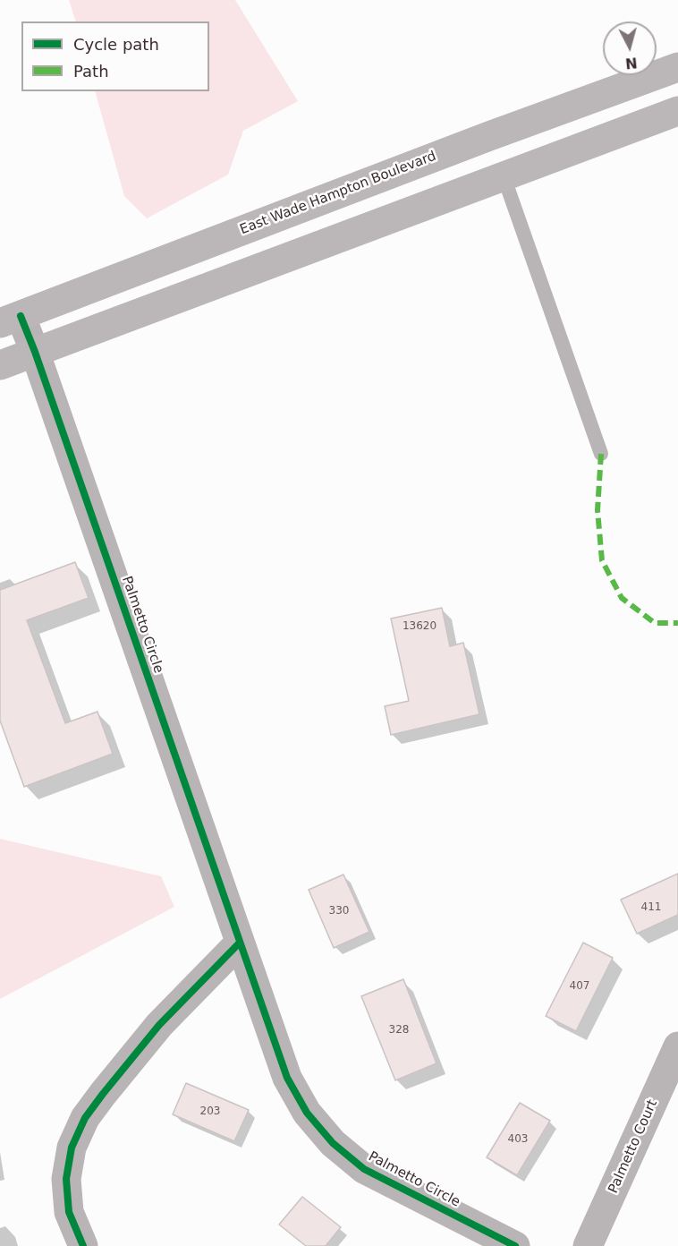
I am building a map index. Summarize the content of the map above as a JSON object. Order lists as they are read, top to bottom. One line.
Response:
{"streets":{"main road":["East Wade Hampton Boulevard"],"street":["Palmetto Circle","Palmetto Court"]},"crossings":[["East Wade Hampton Boulevard","Palmetto Circle"]],"house_numbers":["13620","411","330","407","328","203","403"],"legend":["Cycle path","Path"],"north":"bottom"}
